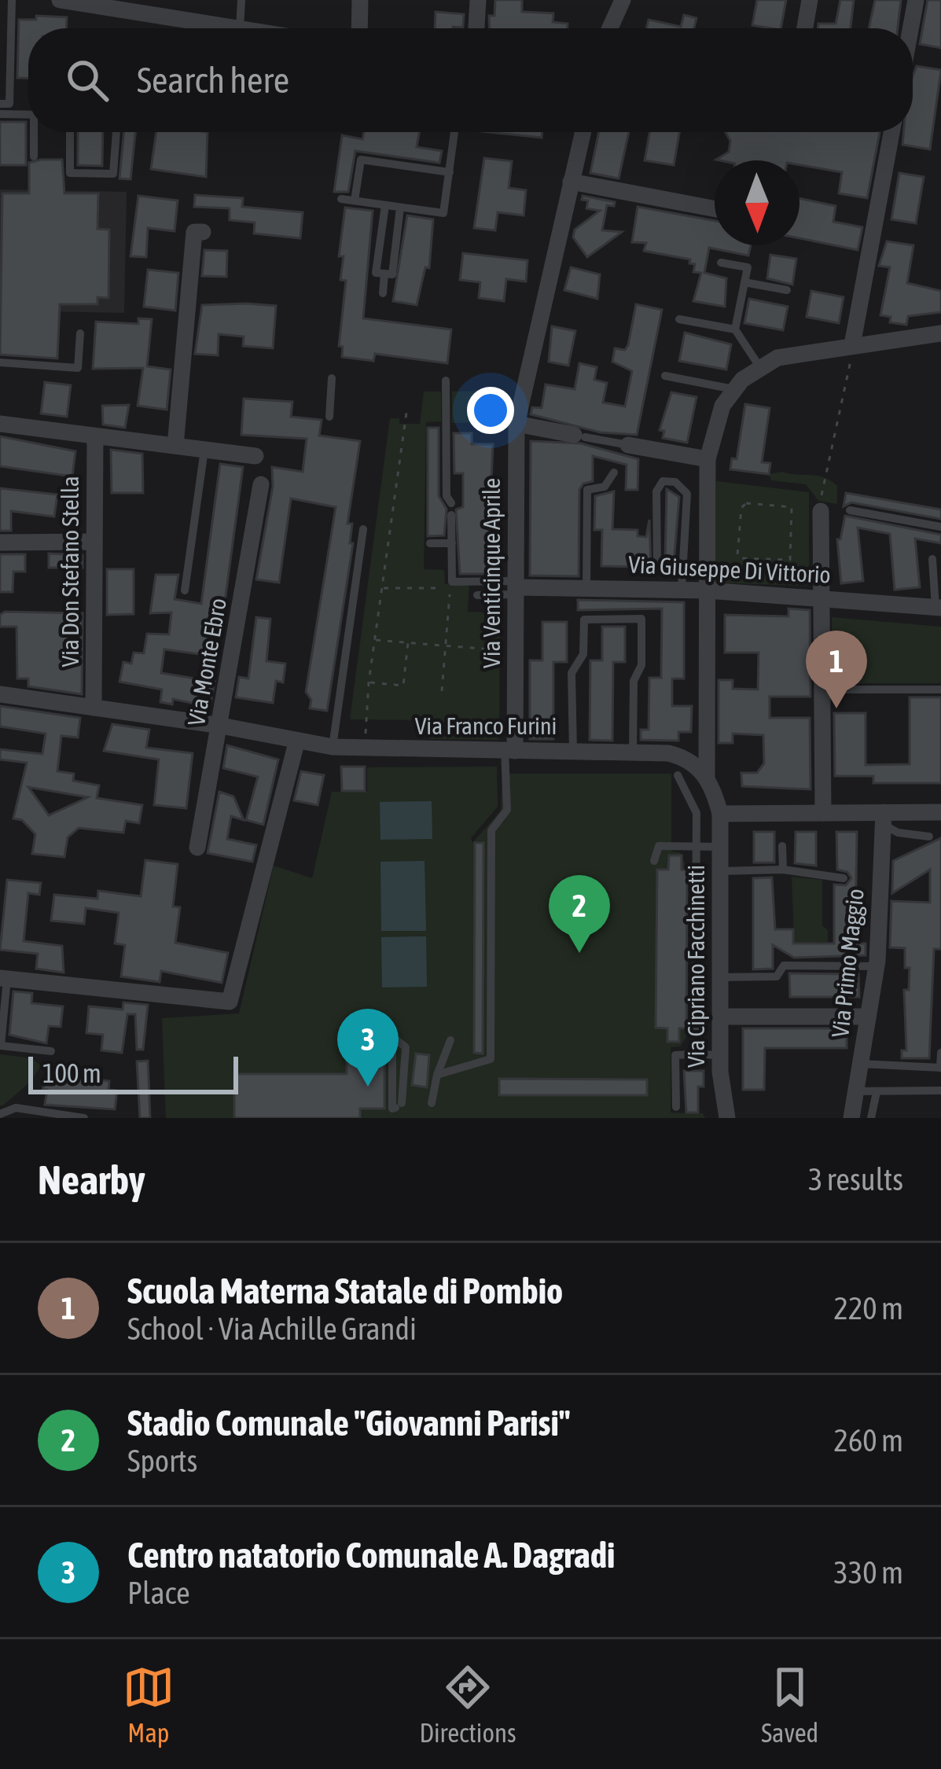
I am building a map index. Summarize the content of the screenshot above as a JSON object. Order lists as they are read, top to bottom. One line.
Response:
{"streets":{"street":["Via Giuseppe Di Vittorio","Via Don Stefano Stella","Via Venticinque Aprile","Via Monte Ebro","Via Franco Furini","Via Primo Maggio","Via Cipriano Facchinetti"]},"crossings":[["Via Giuseppe Di Vittorio","Via Venticinque Aprile"],["Via Don Stefano Stella","Via Franco Furini"],["Via Venticinque Aprile","Via Franco Furini"],["Via Monte Ebro","Via Franco Furini"]],"scale_bar":"100 m","north":"bottom","page":{"search":"Search here","pins":["1","2","3"],"scale":"100 m","heading":["Nearby","3 results"],"list":[{"mark":"1","name":"Scuola Materna Statale di Pombio","note":"School · Via Achille Grandi","value":"220 m"},{"mark":"2","name":"Stadio Comunale \"Giovanni Parisi\"","note":"Sports","value":"260 m"},{"mark":"3","name":"Centro natatorio Comunale A. Dagradi","note":"Place","value":"330 m"}],"nav":["Map","Directions","Saved"]}}
